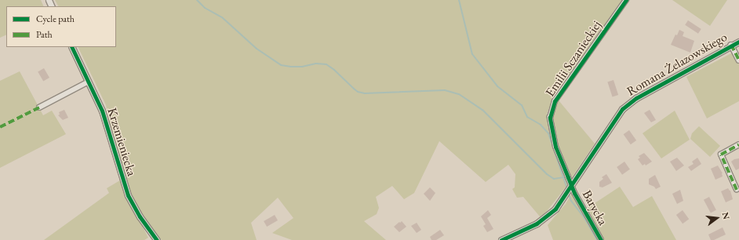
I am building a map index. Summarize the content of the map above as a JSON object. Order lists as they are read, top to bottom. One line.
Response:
{"streets":{"street":["Emilii Sczanieckiej","Romana Żelazowskiego","Krzemieniecka","Barycka"]},"crossings":[["Emilii Sczanieckiej","Romana Żelazowskiego"],["Emilii Sczanieckiej","Barycka"],["Romana Żelazowskiego","Barycka"]],"legend":["Cycle path","Path"],"north":"right"}
